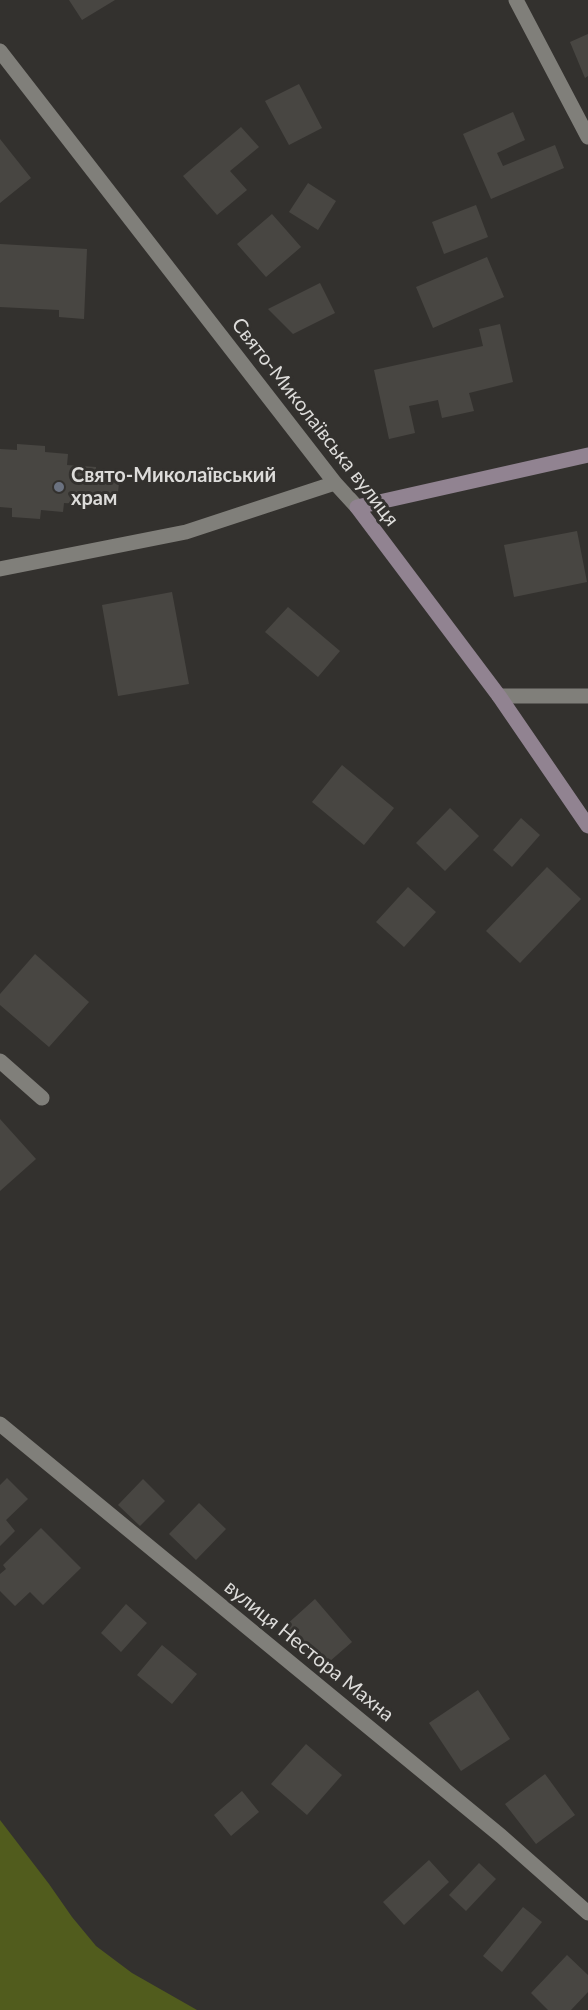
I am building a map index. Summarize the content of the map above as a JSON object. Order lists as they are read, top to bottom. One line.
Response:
{"streets":{"street":["Свято-Миколаївська вулиця","вулиця Нестора Махна"]},"places":["Свято-Миколаївський храм"]}
